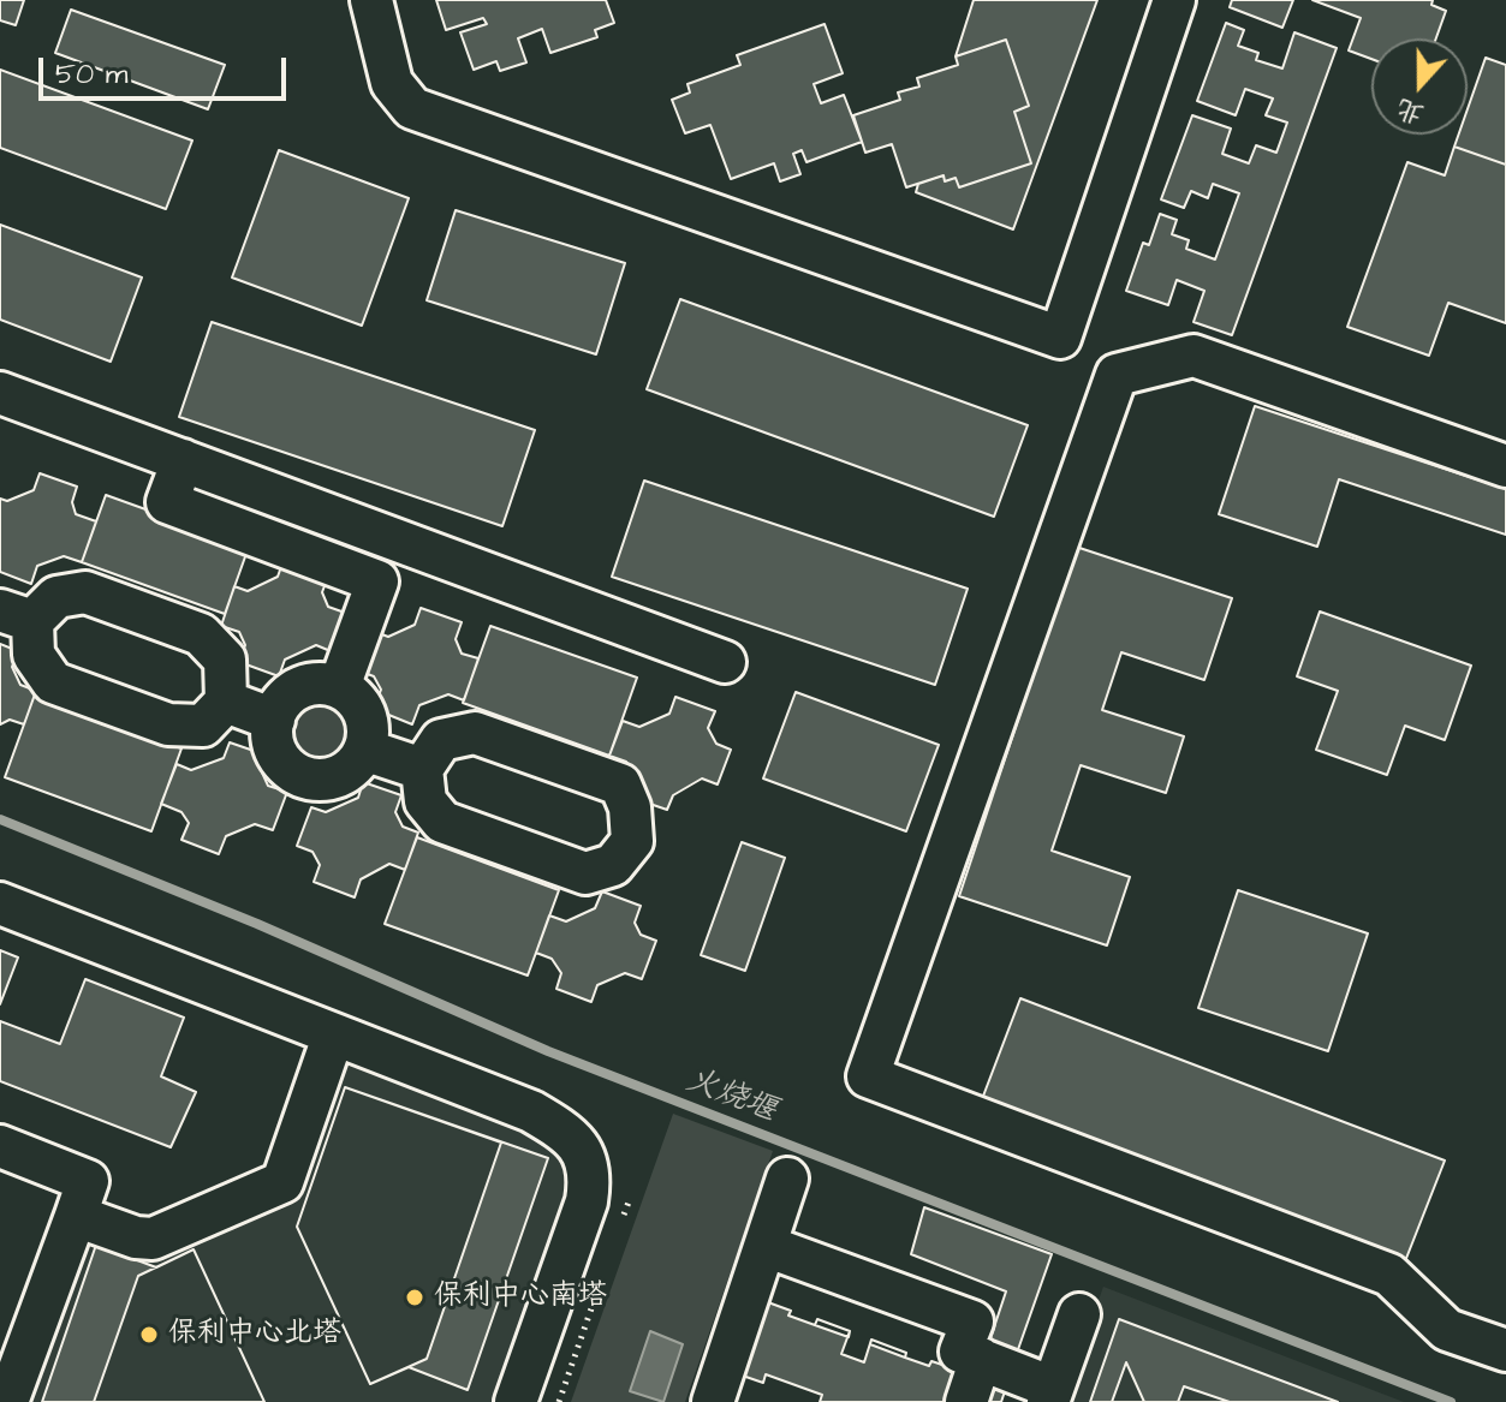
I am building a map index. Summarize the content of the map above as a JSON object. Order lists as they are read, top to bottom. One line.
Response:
{"water":["火烧堰"],"places":["保利中心南塔","保利中心北塔"],"scale_bar":"50 m","north":"bottom"}
